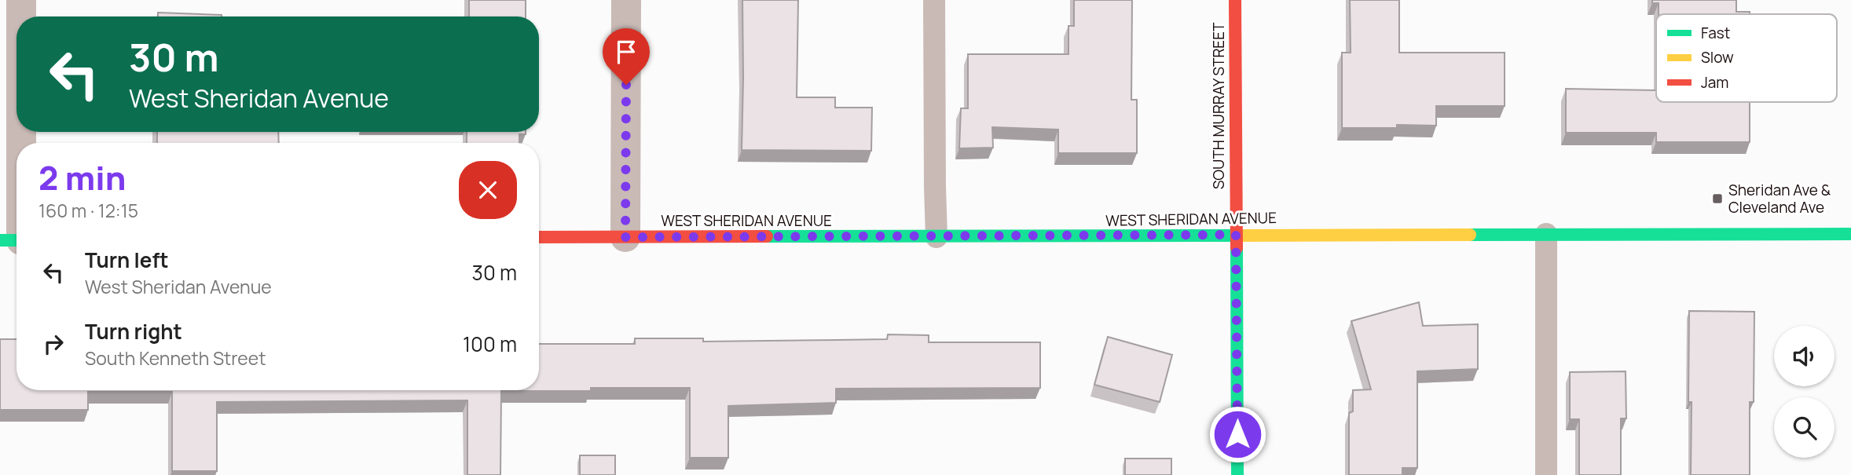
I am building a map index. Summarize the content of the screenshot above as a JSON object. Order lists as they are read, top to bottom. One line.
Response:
{"streets":{"street":["SOUTH MURRAY STREET","WEST SHERIDAN AVENUE"]},"crossings":[["SOUTH MURRAY STREET","WEST SHERIDAN AVENUE"]],"places":{"transit":["Sheridan Ave & Cleveland Ave"]},"legend":["Fast","Slow","Jam"],"page":{"turn":["30 m","West Sheridan Avenue"],"heading":["2 min","160 m · 12:15"],"list":[{"name":"Turn left","note":"West Sheridan Avenue","value":"30 m"},{"name":"Turn right","note":"South Kenneth Street","value":"100 m"}]}}
